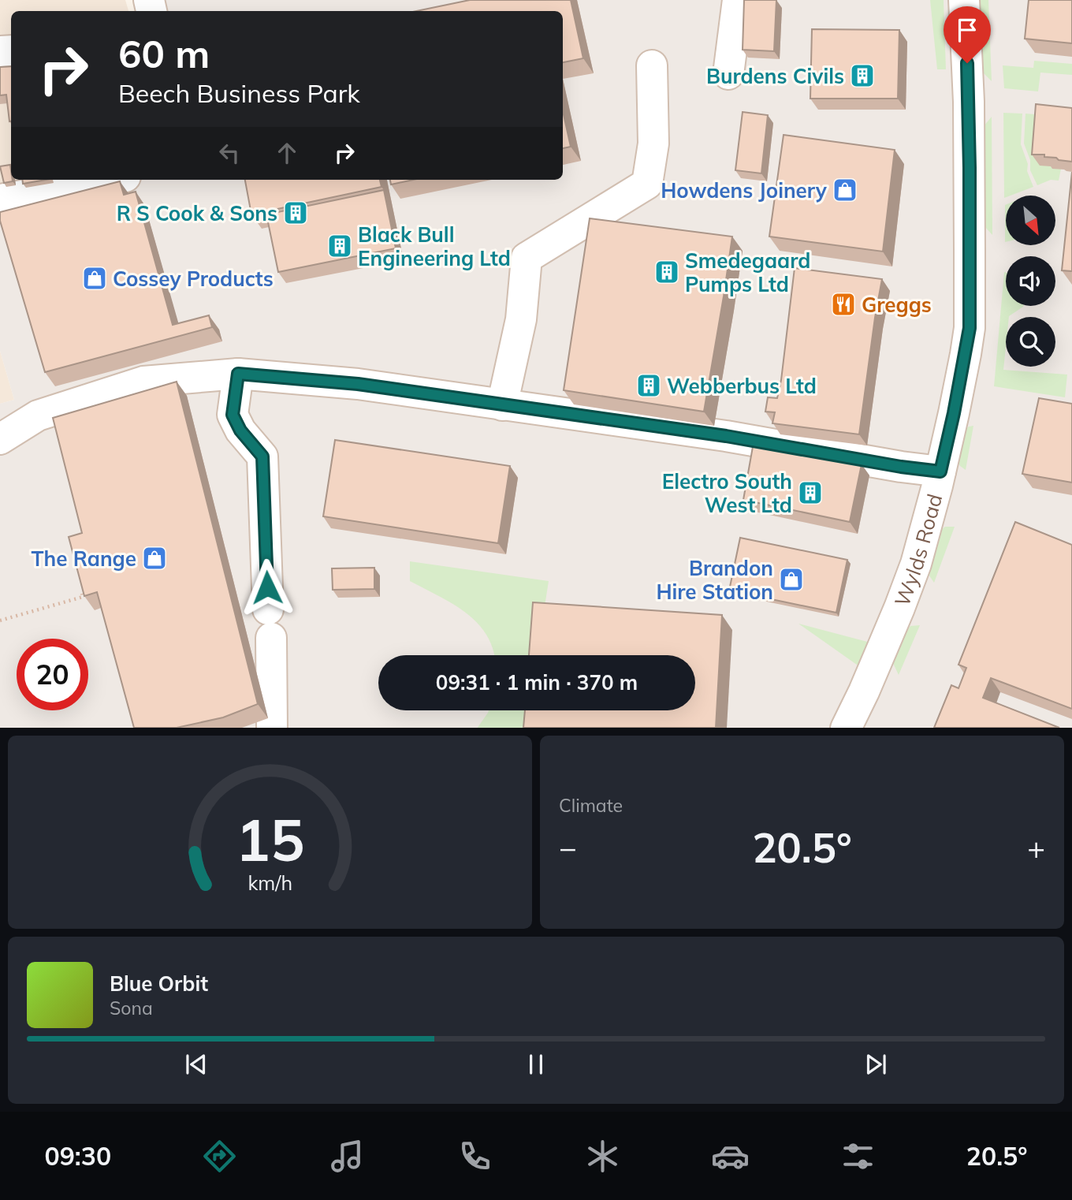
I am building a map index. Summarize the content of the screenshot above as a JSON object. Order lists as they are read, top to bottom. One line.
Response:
{"streets":{"street":["Wylds Road"]},"places":{"building":["Burdens Civils","R S Cook & Sons","Black Bull Engineering Ltd","Smedegaard Pumps Ltd","Webberbus Ltd","Electro South West Ltd"],"shop":["Howdens Joinery","Cossey Products","The Range","Brandon Hire Station"],"restaurant":["Greggs"]},"north":"bottom right","page":{"turn":["60 m","Beech Business Park"],"limit":"20","trip":"09:31 · 1 min · 370 m","tile":"Climate","heat":["−","20.5°","+"],"song":["Blue Orbit","Sona"],"tabs":["09:30","20.5°"],"gauge":["15","km/h"]}}
